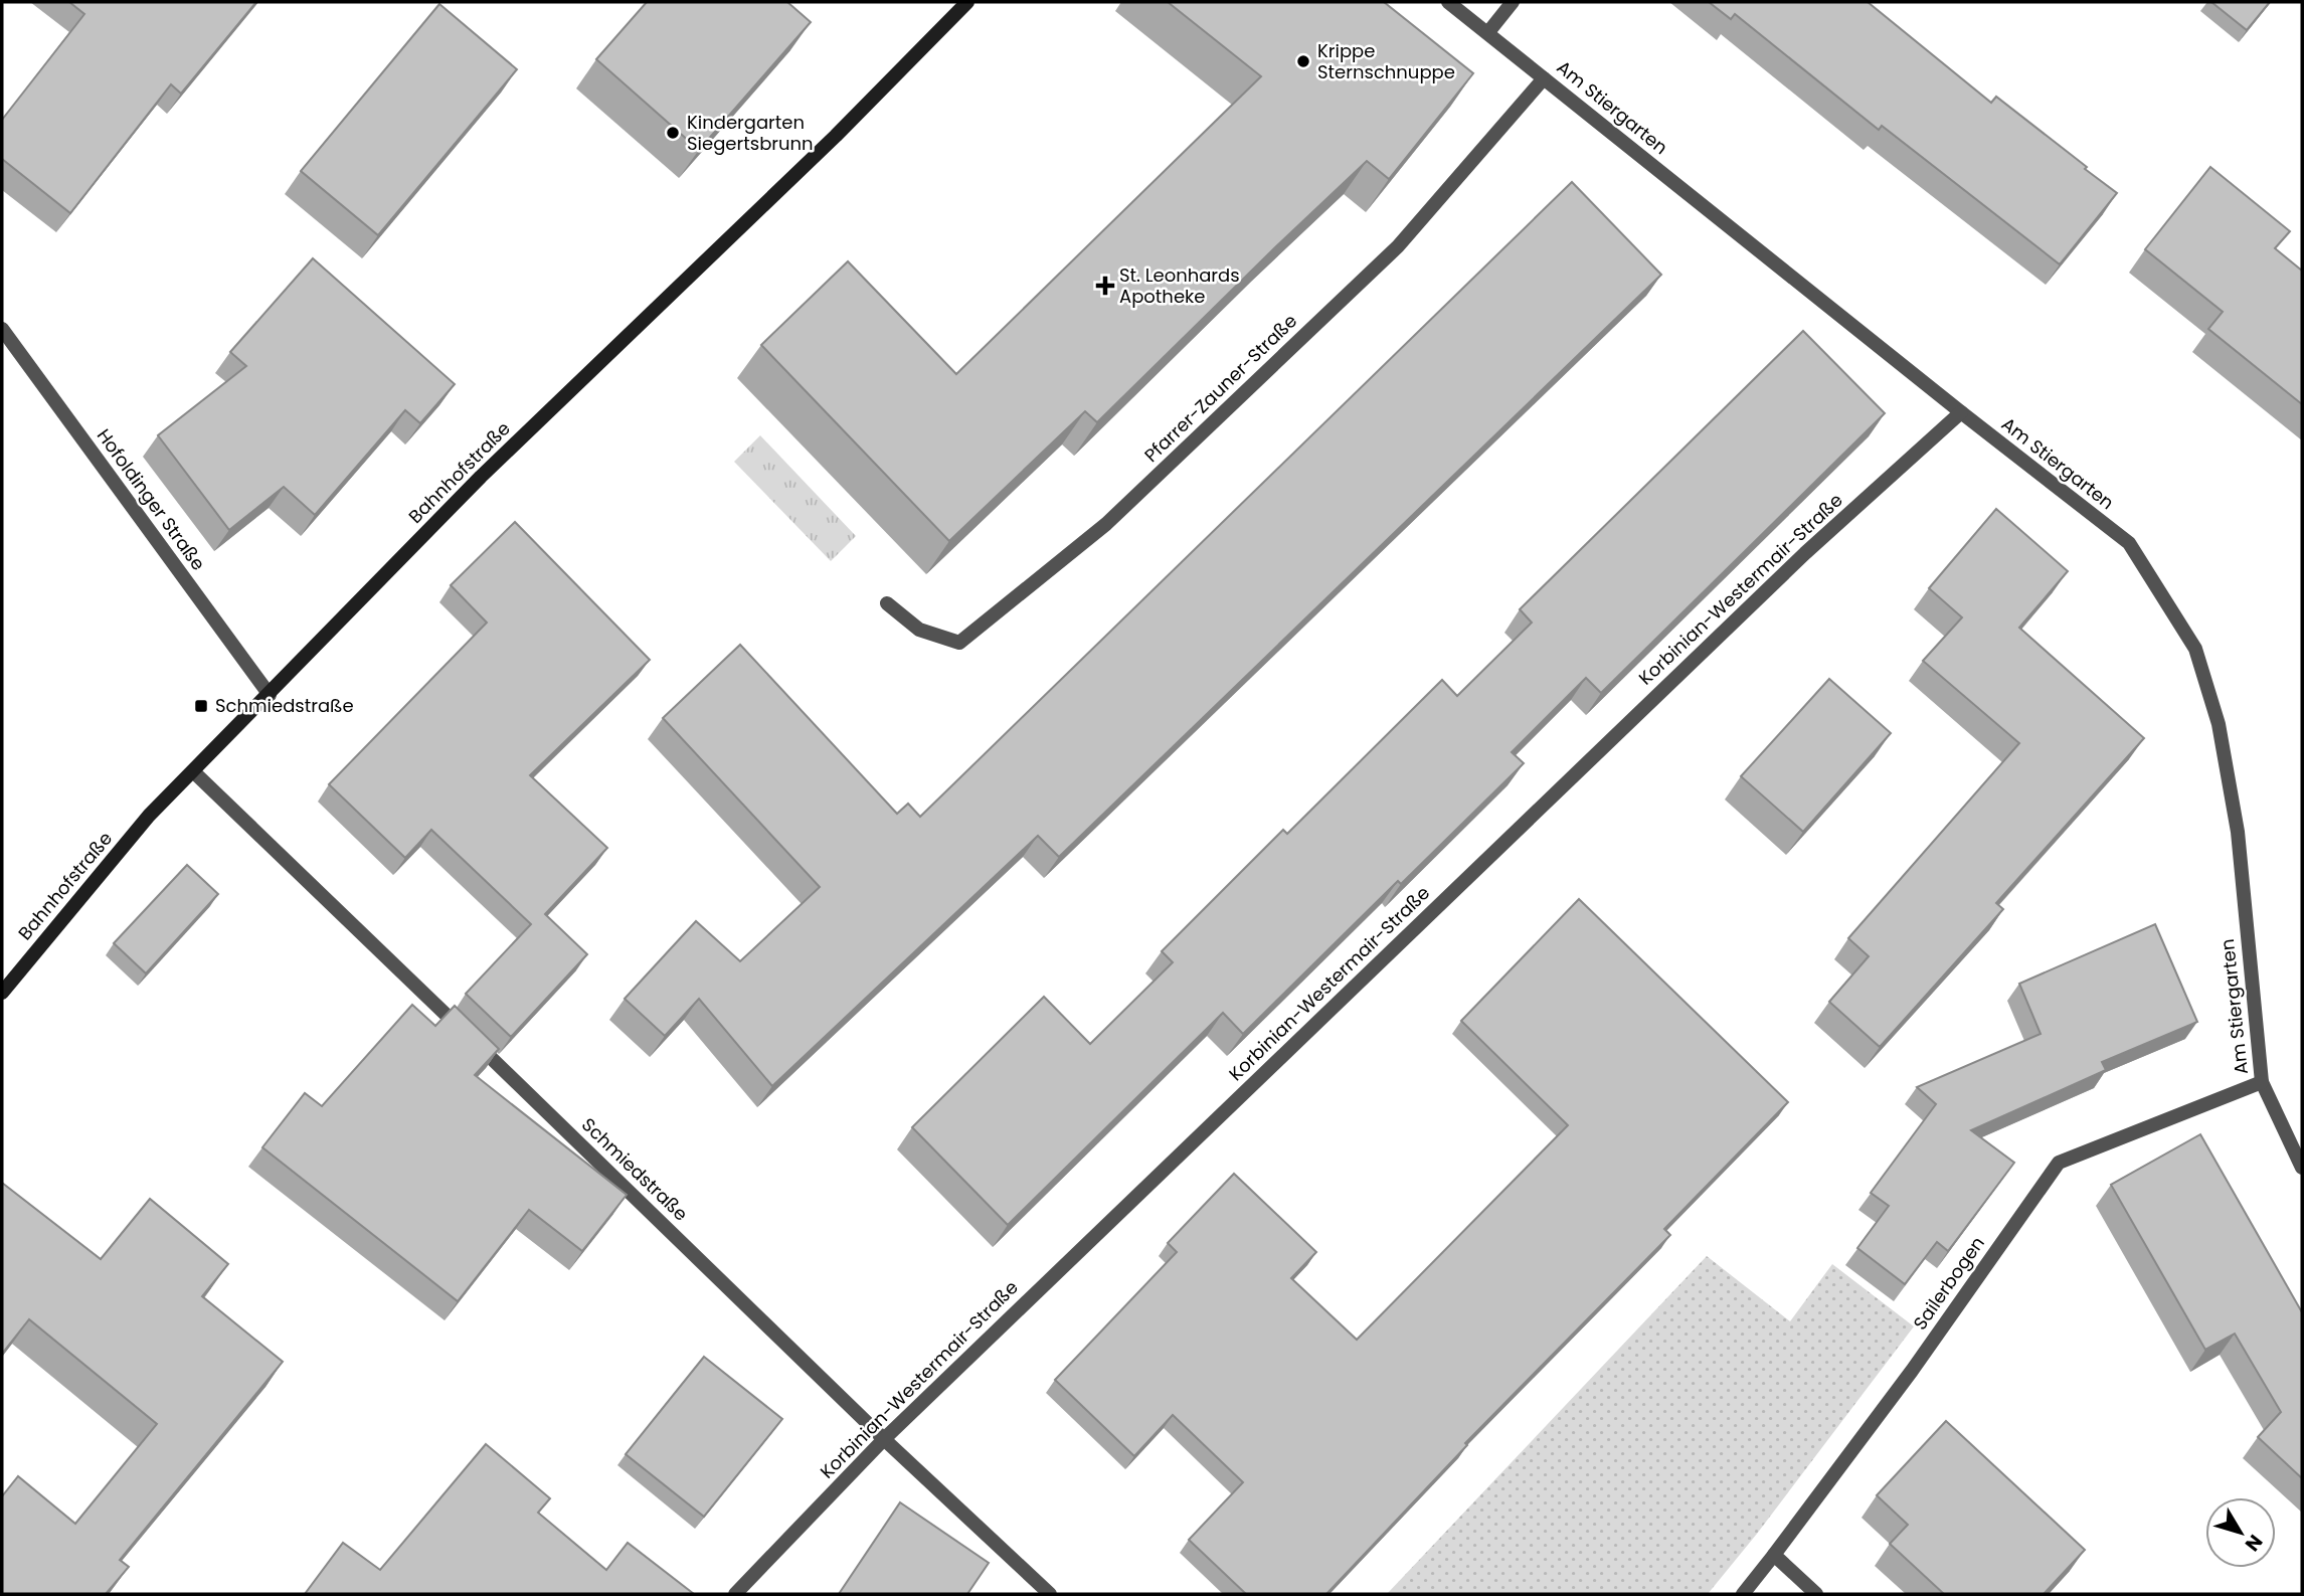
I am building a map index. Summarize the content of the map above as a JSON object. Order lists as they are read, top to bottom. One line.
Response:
{"streets":{"street":["Am Stiergarten","Pfarrer-Zauner-Straße","Bahnhofstraße","Hofoldinger Straße","Korbinian-Westermair-Straße","Schmiedstraße","Sailerbogen"]},"crossings":[["Am Stiergarten","Pfarrer-Zauner-Straße"],["Am Stiergarten","Korbinian-Westermair-Straße"],["Am Stiergarten","Sailerbogen"],["Bahnhofstraße","Hofoldinger Straße"],["Bahnhofstraße","Schmiedstraße"],["Korbinian-Westermair-Straße","Schmiedstraße"]],"places":{"other":["Krippe Sternschnuppe","Kindergarten Siegertsbrunn"],"health":["St. Leonhards Apotheke"],"transit":["Schmiedstraße"]},"north":"bottom right"}
